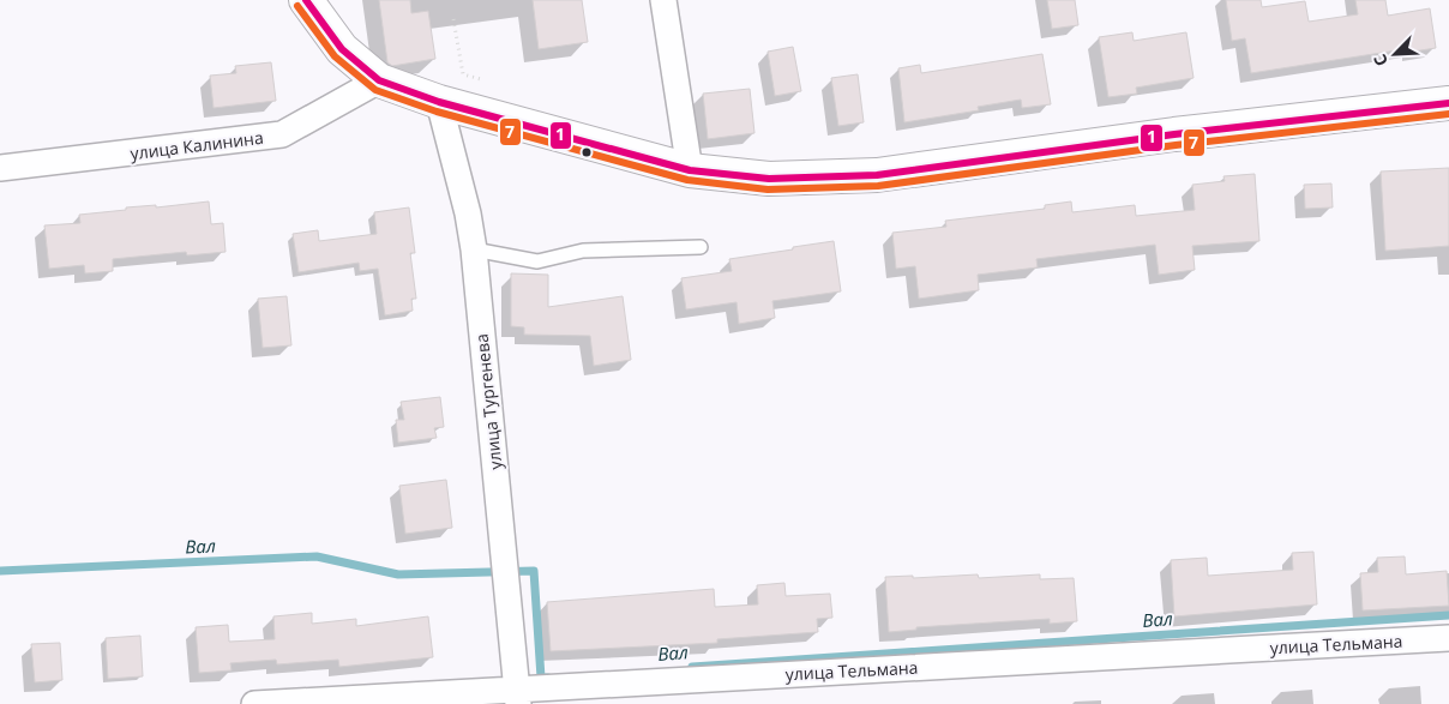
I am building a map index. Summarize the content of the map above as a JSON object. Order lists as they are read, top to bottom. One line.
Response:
{"streets":{"street":["улица Калинина","улица Тургенева","улица Тельмана"]},"crossings":[["улица Тургенева","улица Тельмана"]],"water":["Вал"],"lines":["transit line 1","transit line 7"],"north":"bottom left"}
